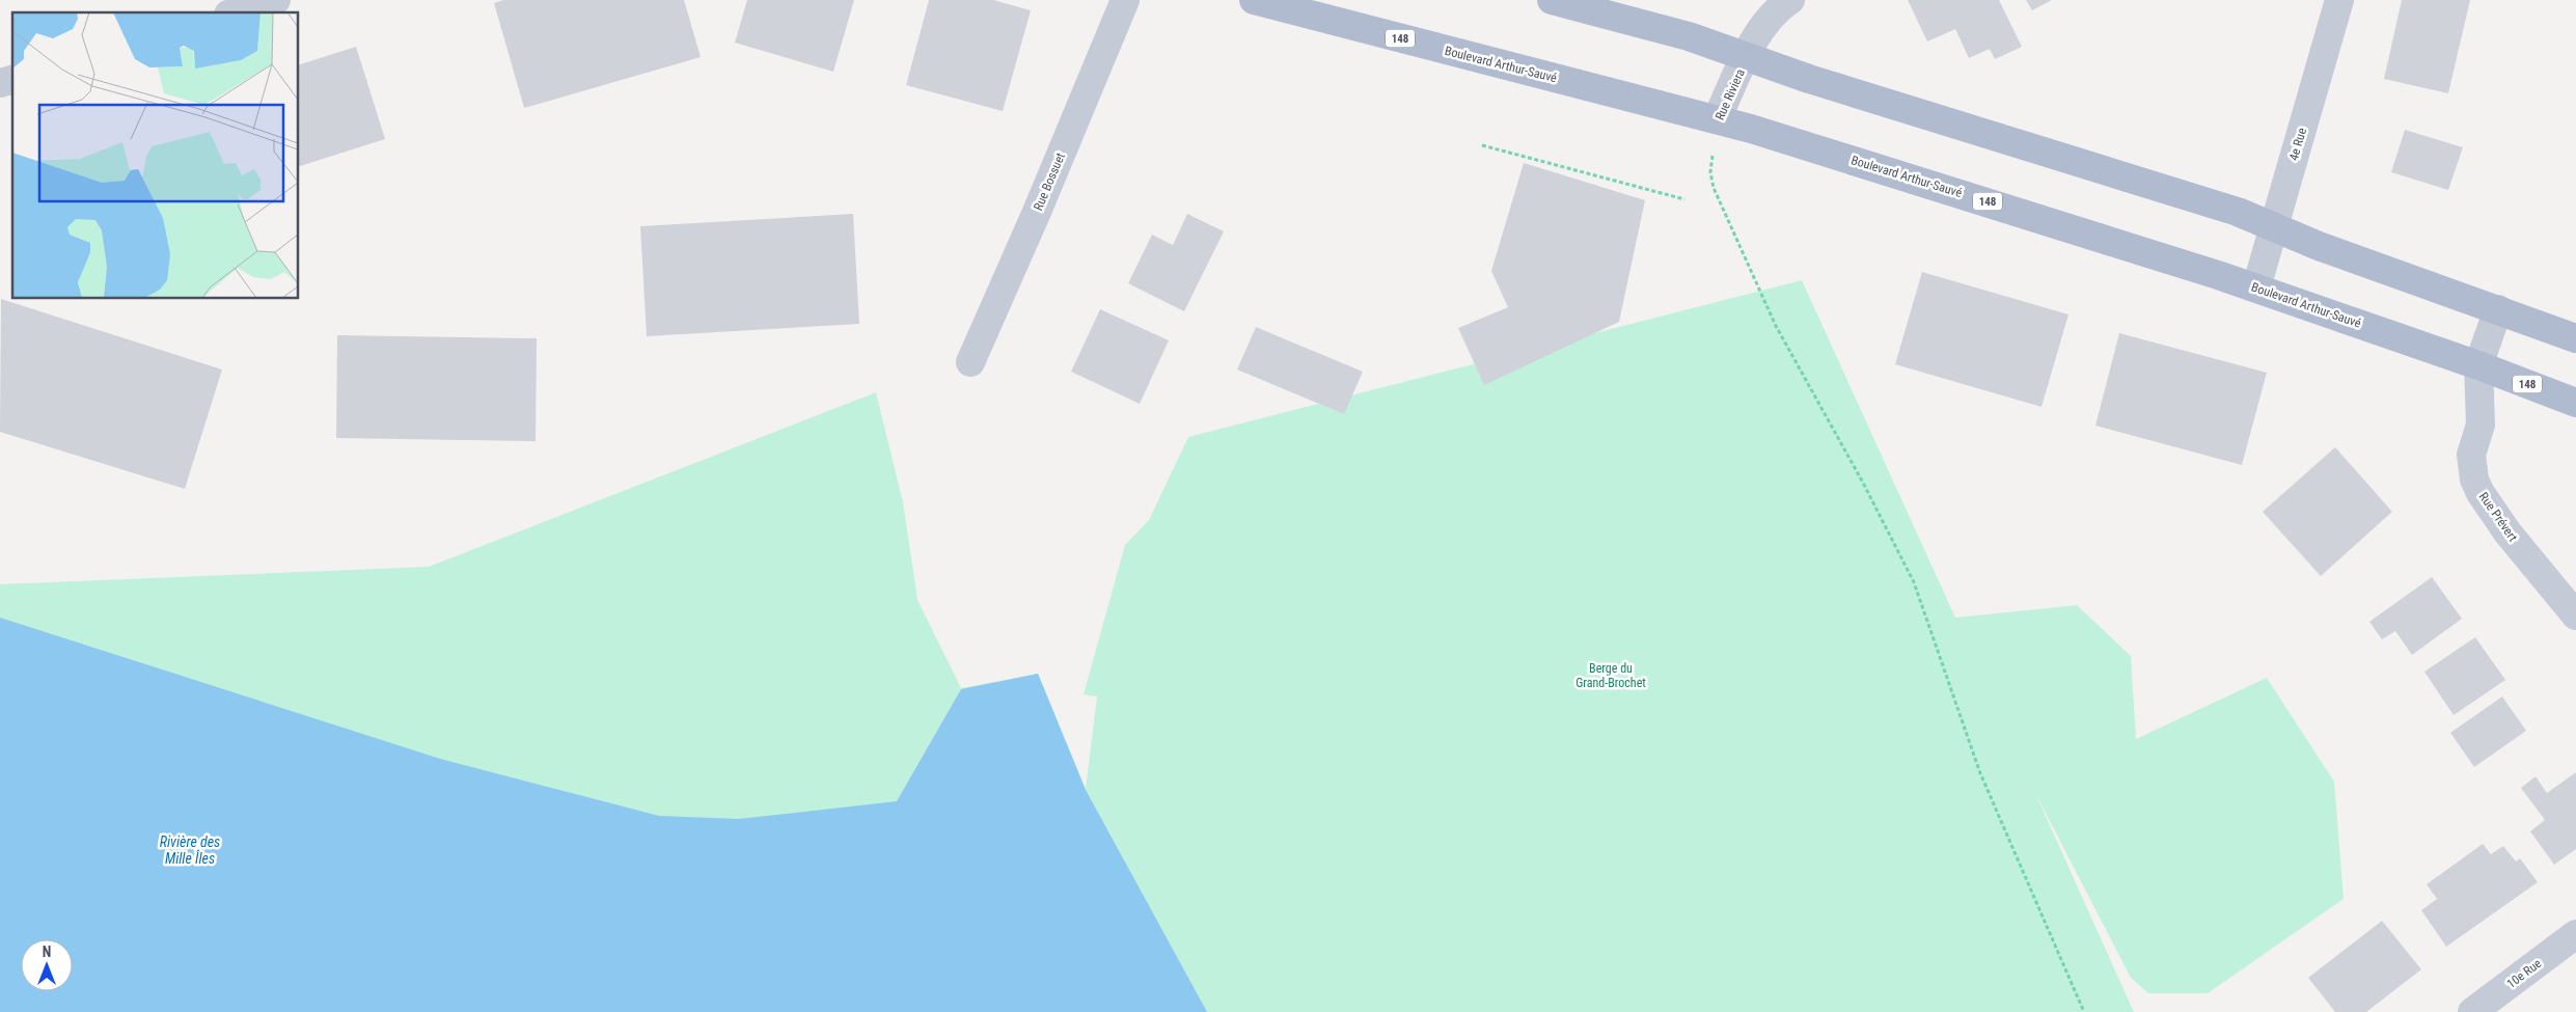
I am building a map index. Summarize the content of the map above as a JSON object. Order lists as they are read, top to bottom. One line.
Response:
{"streets":{"main road":["148","Boulevard Arthur-Sauvé"],"street":["Rue Riviera","4e Rue","Rue Bossuet","Rue Prévert","10e Rue"]},"crossings":[["Boulevard Arthur-Sauvé","Rue Riviera"],["Boulevard Arthur-Sauvé","4e Rue"],["Boulevard Arthur-Sauvé","Rue Prévert"]],"water":["Rivière des Mille Îles"],"parks":["Berge du Grand-Brochet"],"north":"top"}
